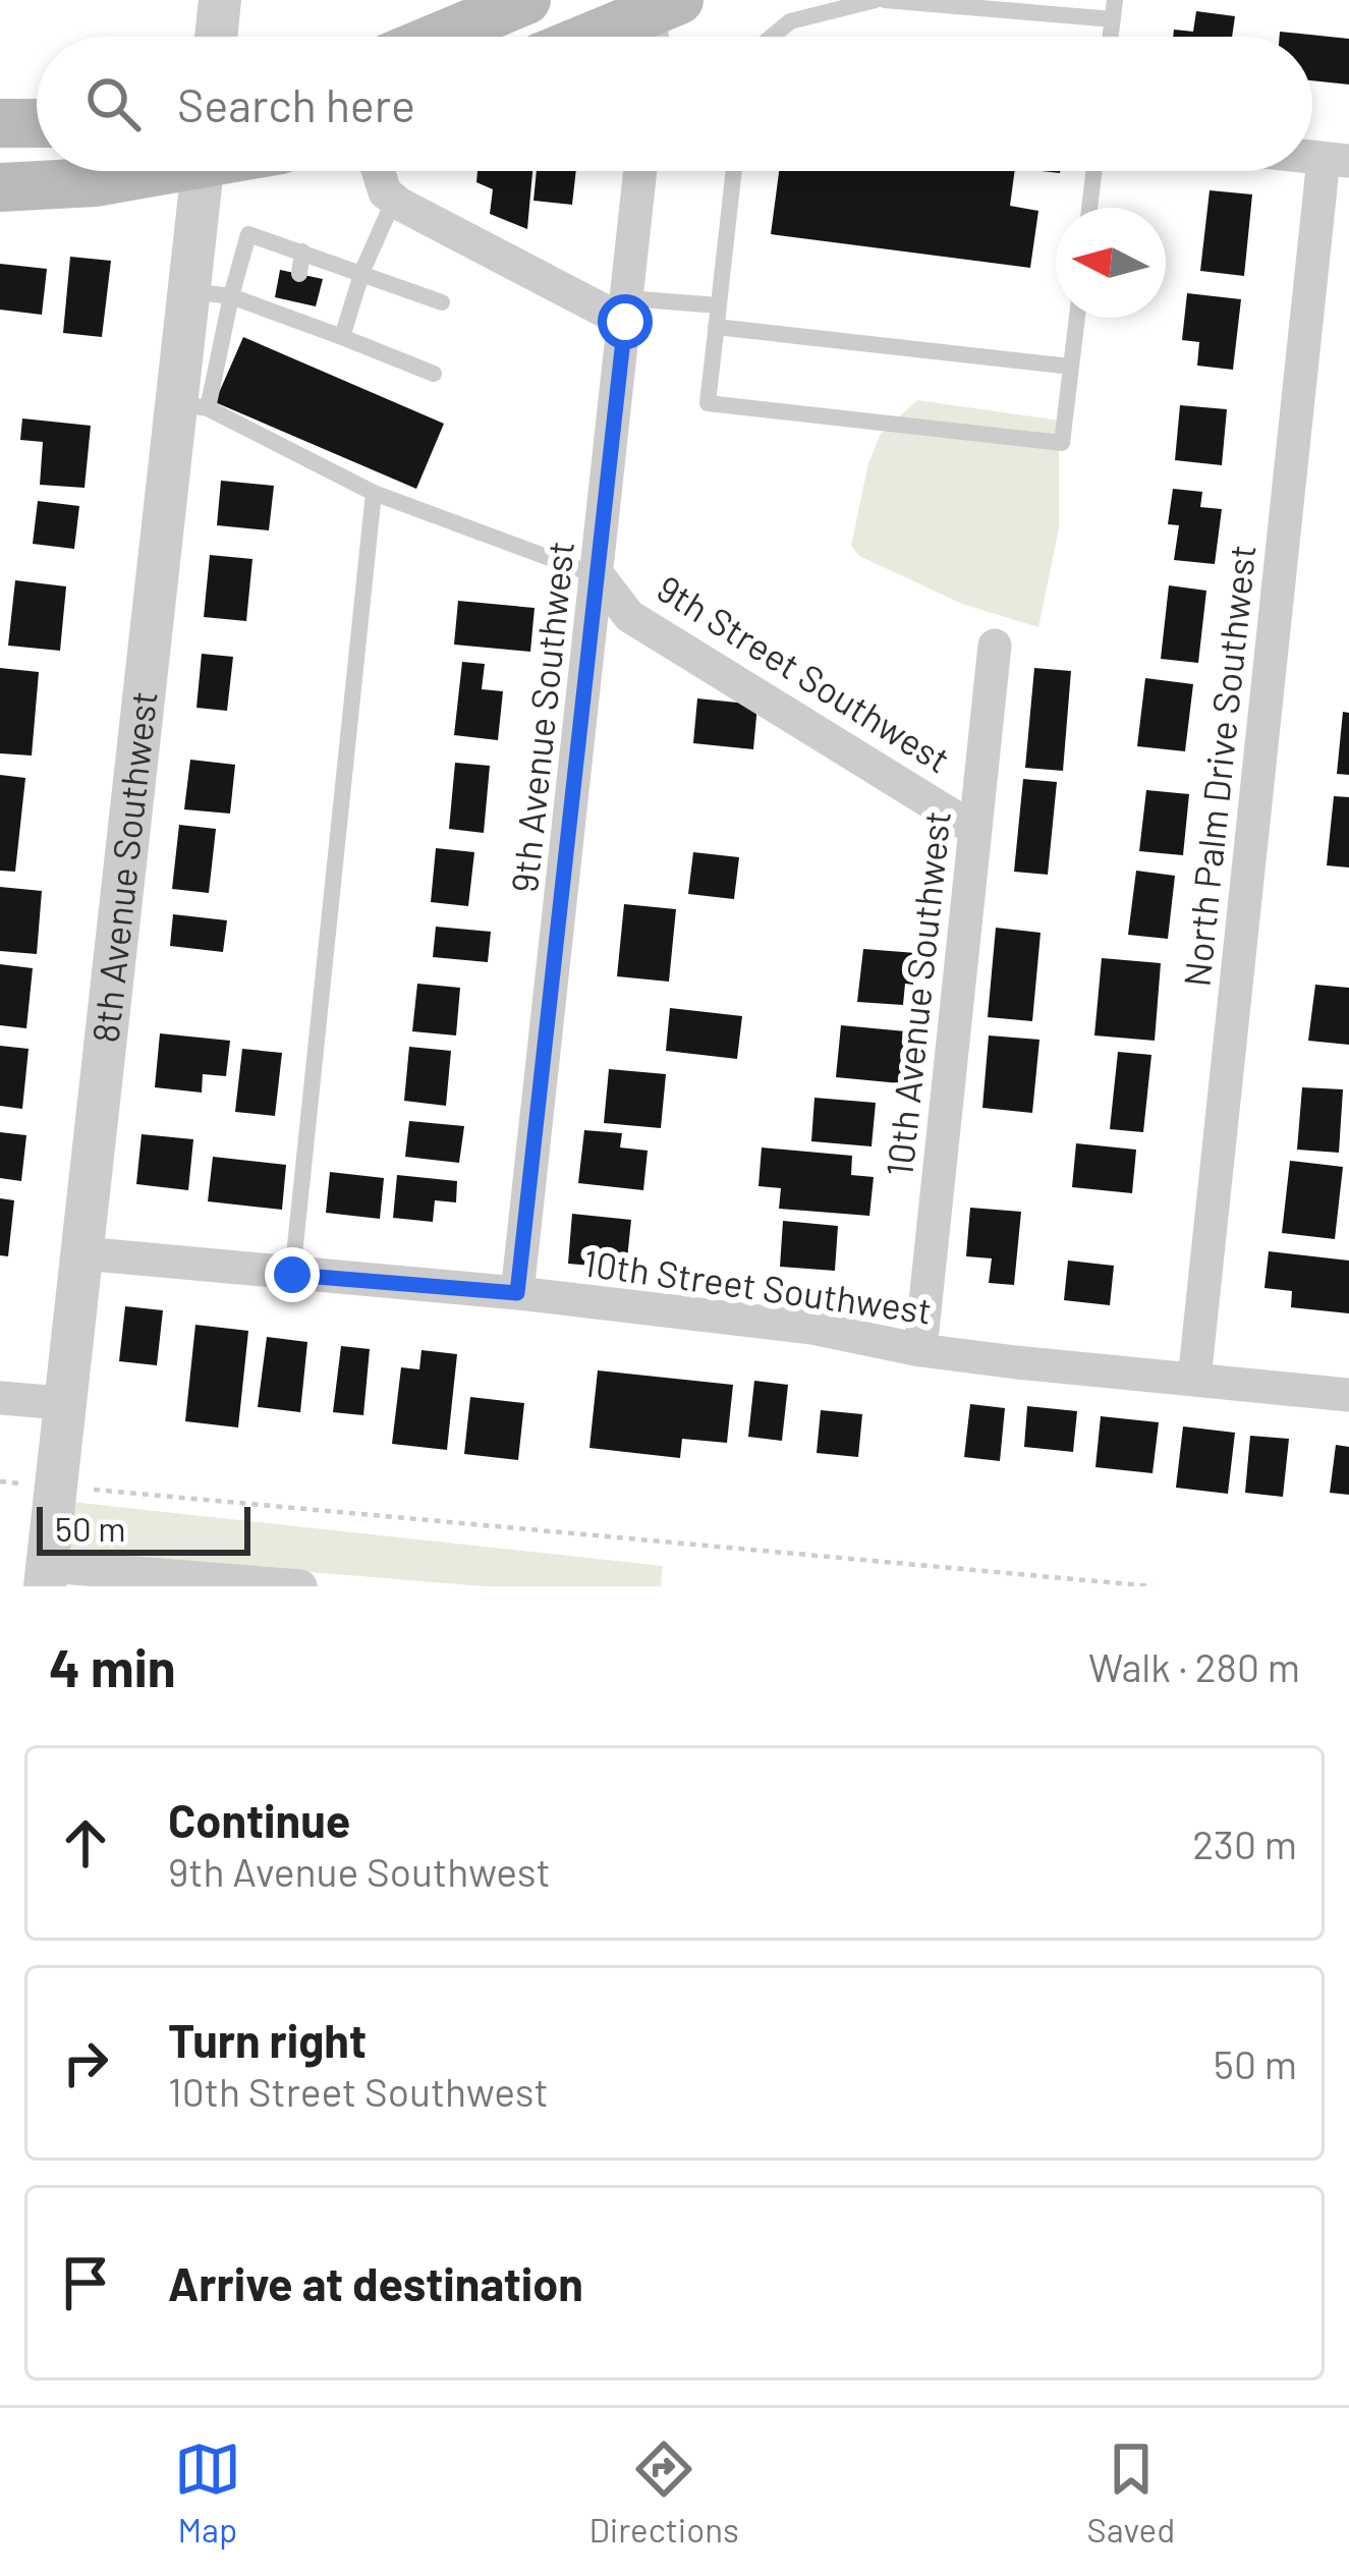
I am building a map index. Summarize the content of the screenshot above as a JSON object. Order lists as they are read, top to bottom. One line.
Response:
{"streets":{"street":["9th Street Southwest","9th Avenue Southwest","North Palm Drive Southwest","8th Avenue Southwest","10th Avenue Southwest","10th Street Southwest"]},"crossings":[["9th Street Southwest","9th Avenue Southwest"],["9th Street Southwest","10th Avenue Southwest"],["9th Avenue Southwest","10th Street Southwest"],["North Palm Drive Southwest","10th Street Southwest"],["8th Avenue Southwest","10th Street Southwest"],["10th Avenue Southwest","10th Street Southwest"]],"scale_bar":"50 m","north":"left","page":{"search":"Search here","scale":"50 m","heading":["4 min","Walk · 280 m"],"list":[["Continue","9th Avenue Southwest","230 m"],["Turn right","10th Street Southwest","50 m"],"Arrive at destination"],"nav":["Map","Directions","Saved"]}}
